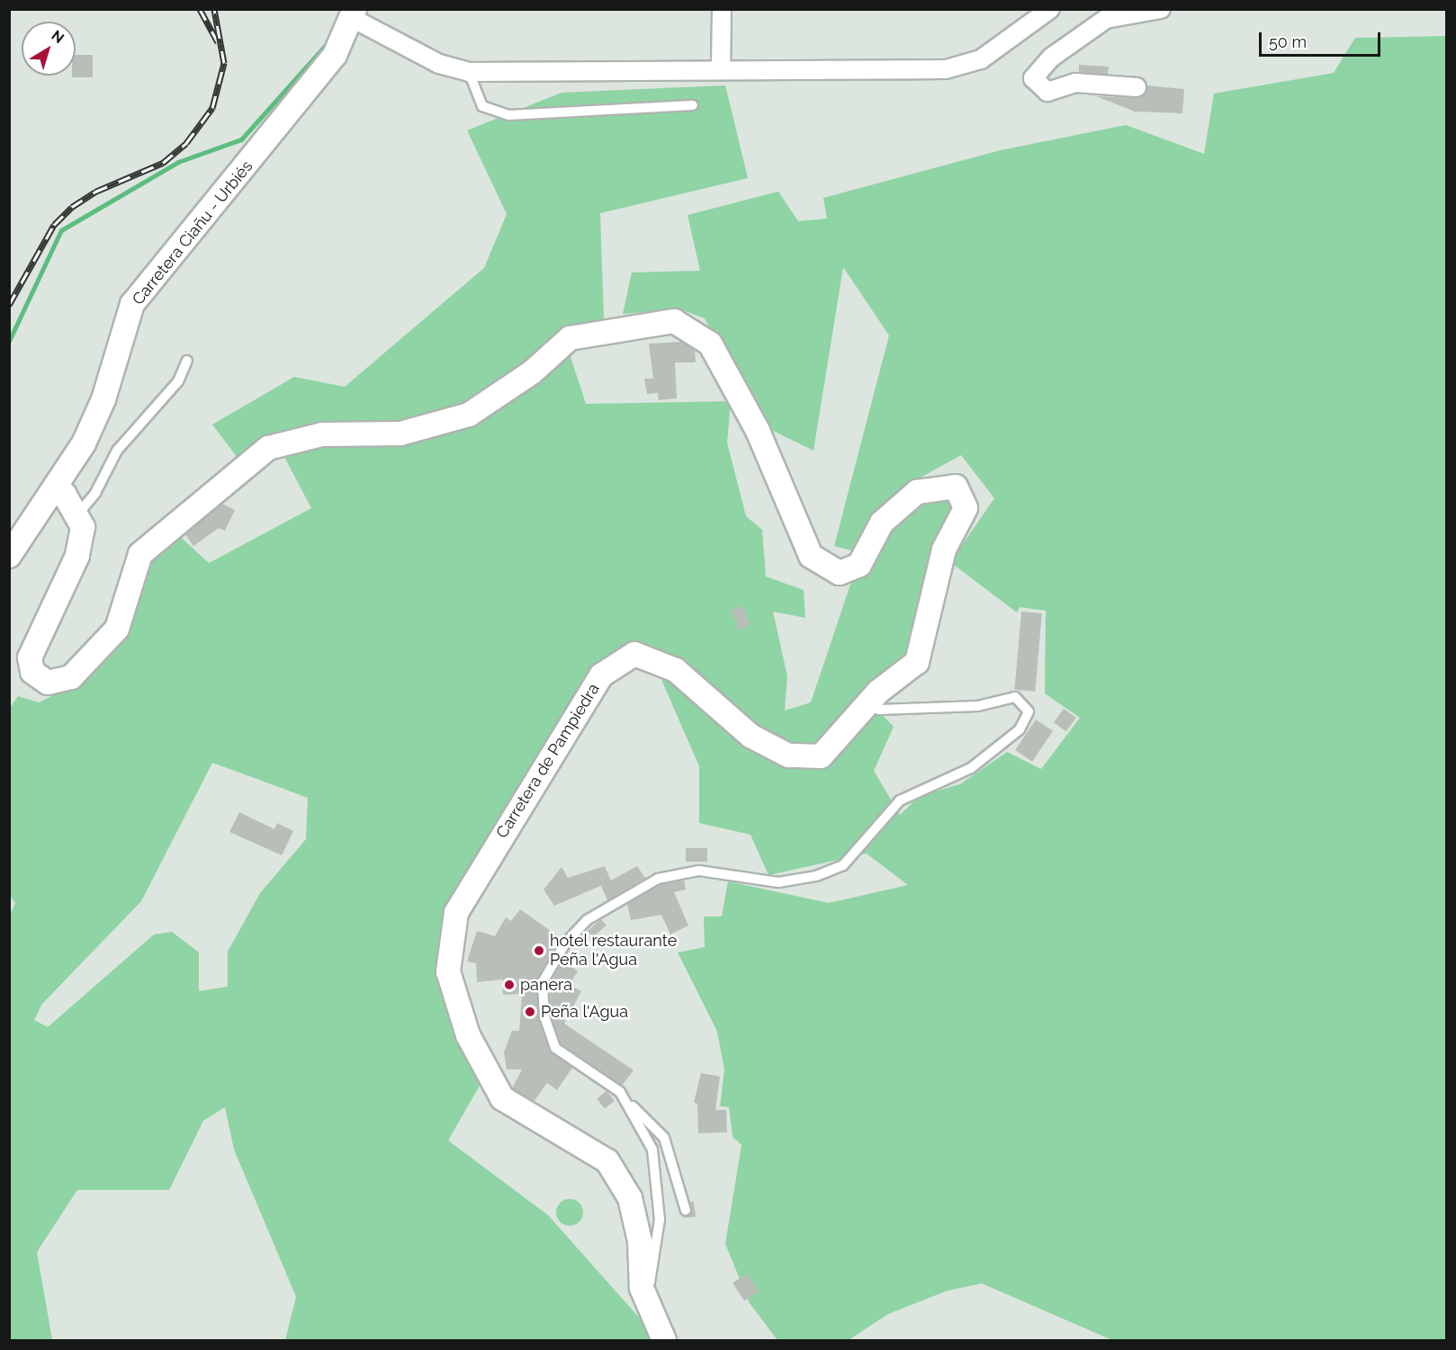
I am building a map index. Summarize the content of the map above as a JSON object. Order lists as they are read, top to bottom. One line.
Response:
{"streets":{"street":["Carretera Ciañu - Urbiés","Carretera de Pampiedra"]},"places":["hotel restaurante Peña l'Agua","panera","Peña l'Agua"],"scale_bar":"50 m","north":"top right"}
